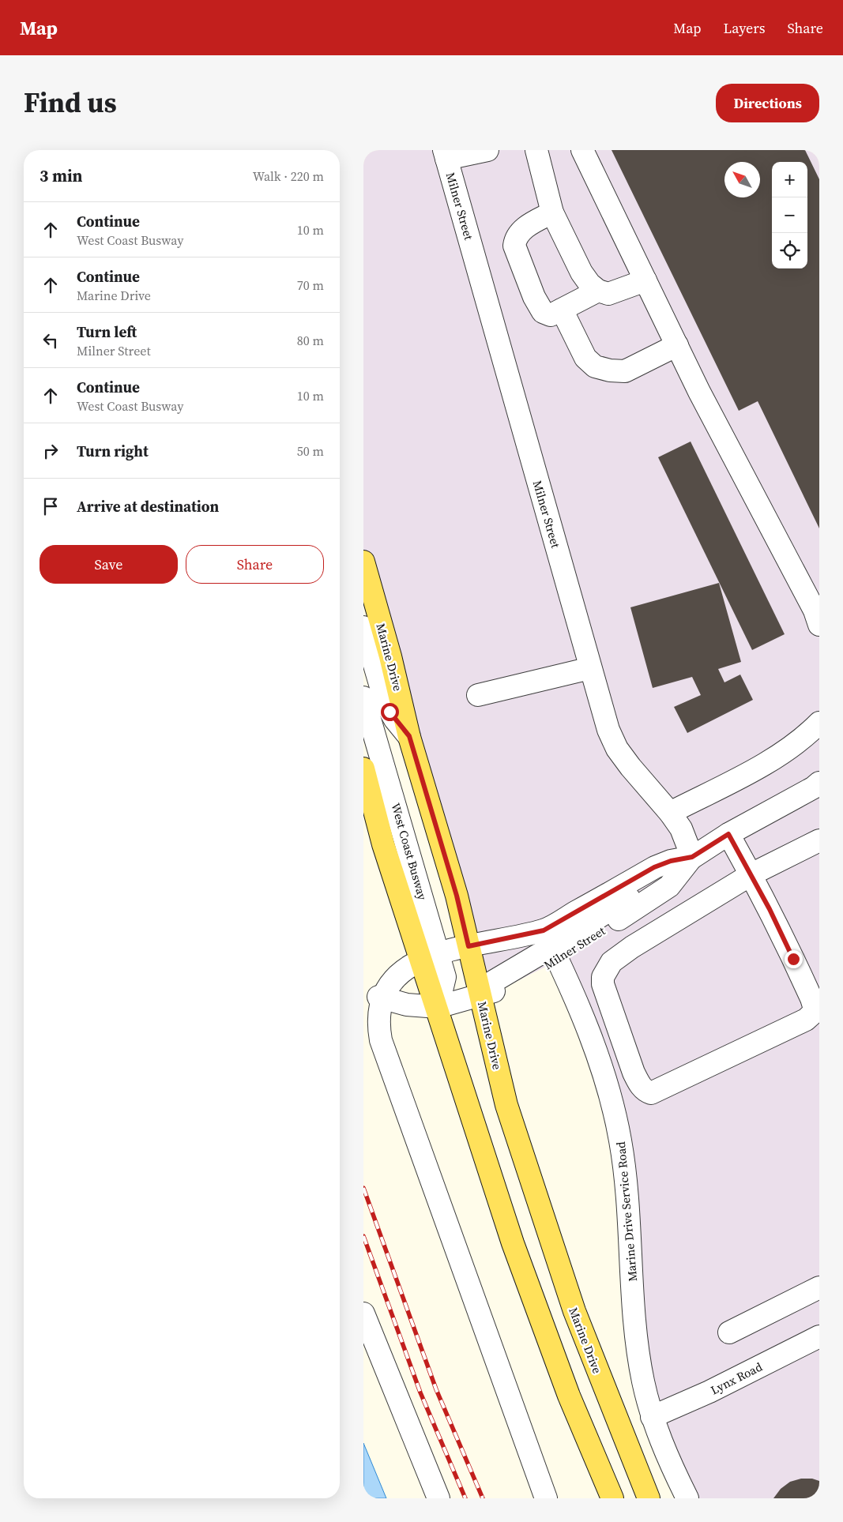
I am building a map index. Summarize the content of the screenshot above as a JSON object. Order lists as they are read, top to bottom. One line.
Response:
{"streets":{"main road":["Marine Drive"],"street":["Milner Street","West Coast Busway","Marine Drive Service Road","Lynx Road"]},"crossings":[["Milner Street","Marine Drive"],["Milner Street","West Coast Busway"],["Milner Street","Marine Drive Service Road"],["Marine Drive Service Road","Lynx Road"]],"north":"top left","page":{"header":"Map","nav":["Map","Layers","Share"],"title":"Find us","buttons":["Directions",["Save","Share"]],"heading":["3 min","Walk · 220 m"],"map_buttons":["+","−"],"list":[["Continue","West Coast Busway","10 m"],["Continue","Marine Drive","70 m"],["Turn left","Milner Street","80 m"],["Continue","West Coast Busway","10 m"],["Turn right","50 m"],"Arrive at destination"]}}
